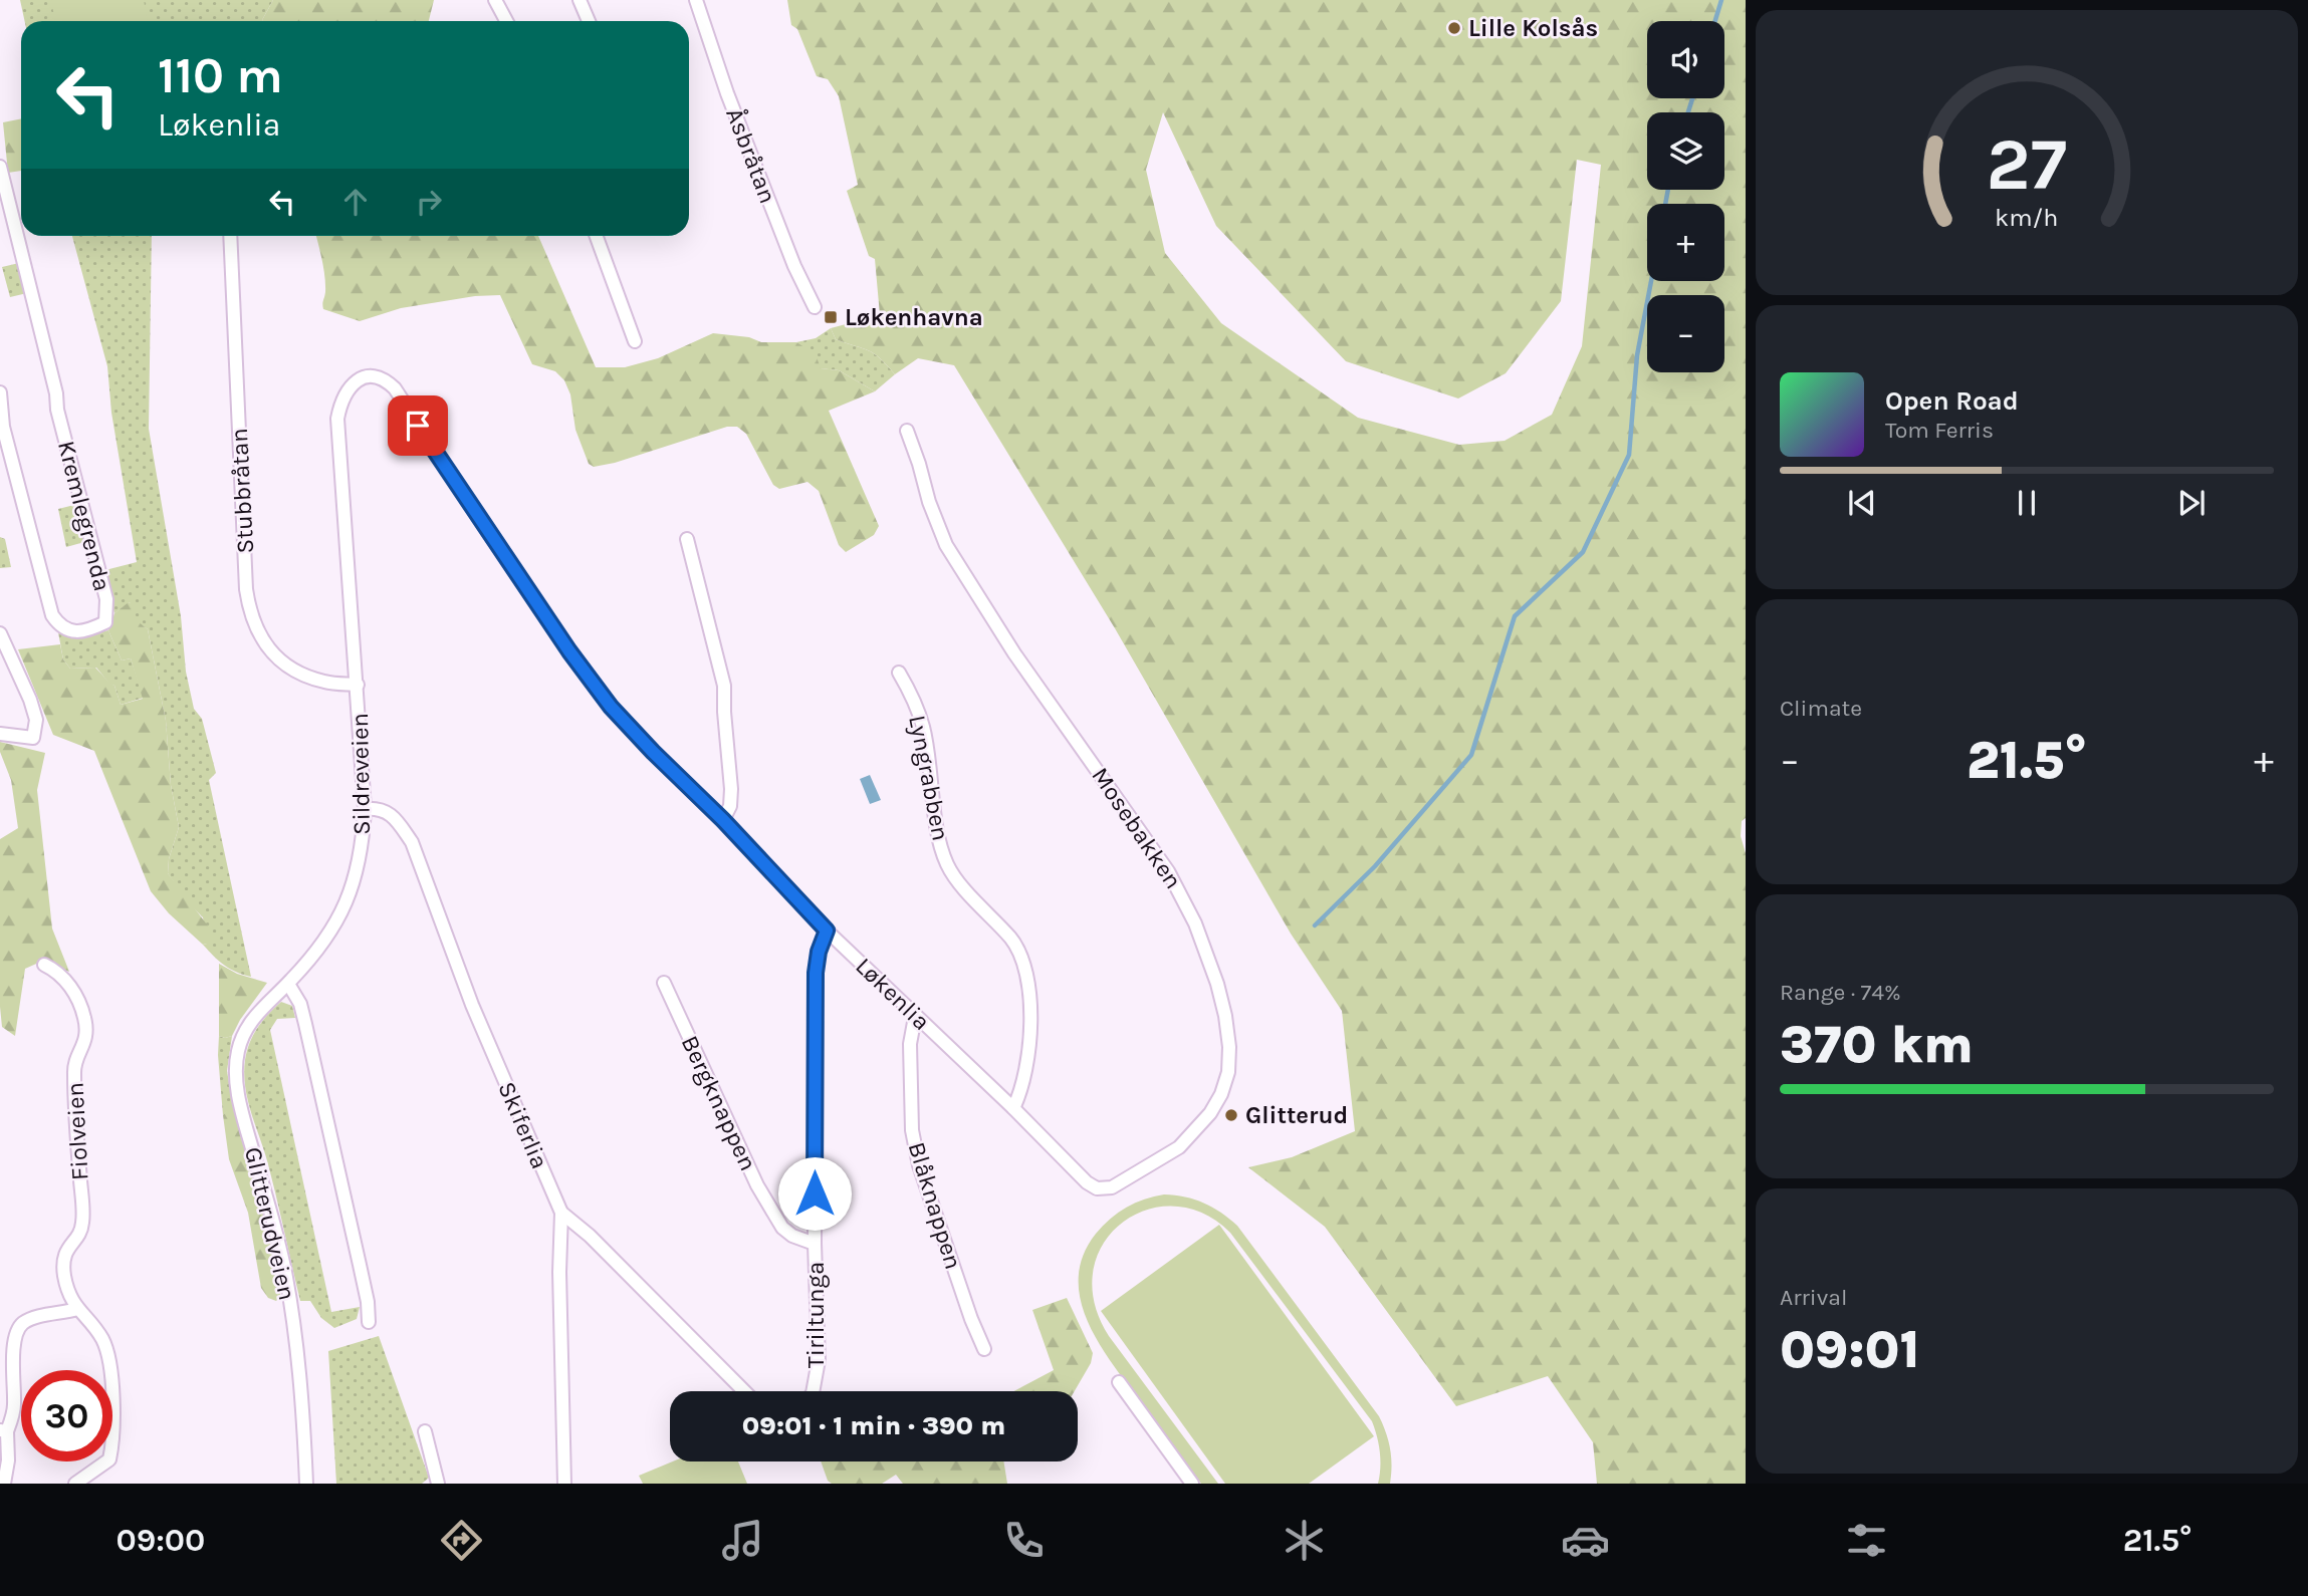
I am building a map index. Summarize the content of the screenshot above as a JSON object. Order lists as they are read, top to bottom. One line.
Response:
{"streets":{"street":["Åsbråtan","Stubbråtan","Kremlegrenda","Sildreveien","Lyngrabben","Mosebakken","Løkenlia","Bergknappen","Skiferlia","Fiolveien","Blåknappen","Glitterudveien","Tiriltunga"]},"crossings":[["Stubbråtan","Sildreveien"],["Sildreveien","Løkenlia"],["Sildreveien","Skiferlia"],["Sildreveien","Glitterudveien"],["Lyngrabben","Løkenlia"],["Mosebakken","Løkenlia"],["Løkenlia","Blåknappen"],["Løkenlia","Tiriltunga"],["Bergknappen","Tiriltunga"]],"places":{"other":["Lille Kolsås","Glitterud"],"transit":["Løkenhavna"]},"page":{"map_buttons":["+","−"],"turn":["110 m","Løkenlia"],"song":["Open Road","Tom Ferris"],"tile":["Climate",["Range · 74%","370 km"],["Arrival","09:01"]],"heat":["−","21.5°","+"],"limit":"30","trip":"09:01 · 1 min · 390 m","tabs":["09:00","21.5°"],"gauge":["27","km/h"]}}
